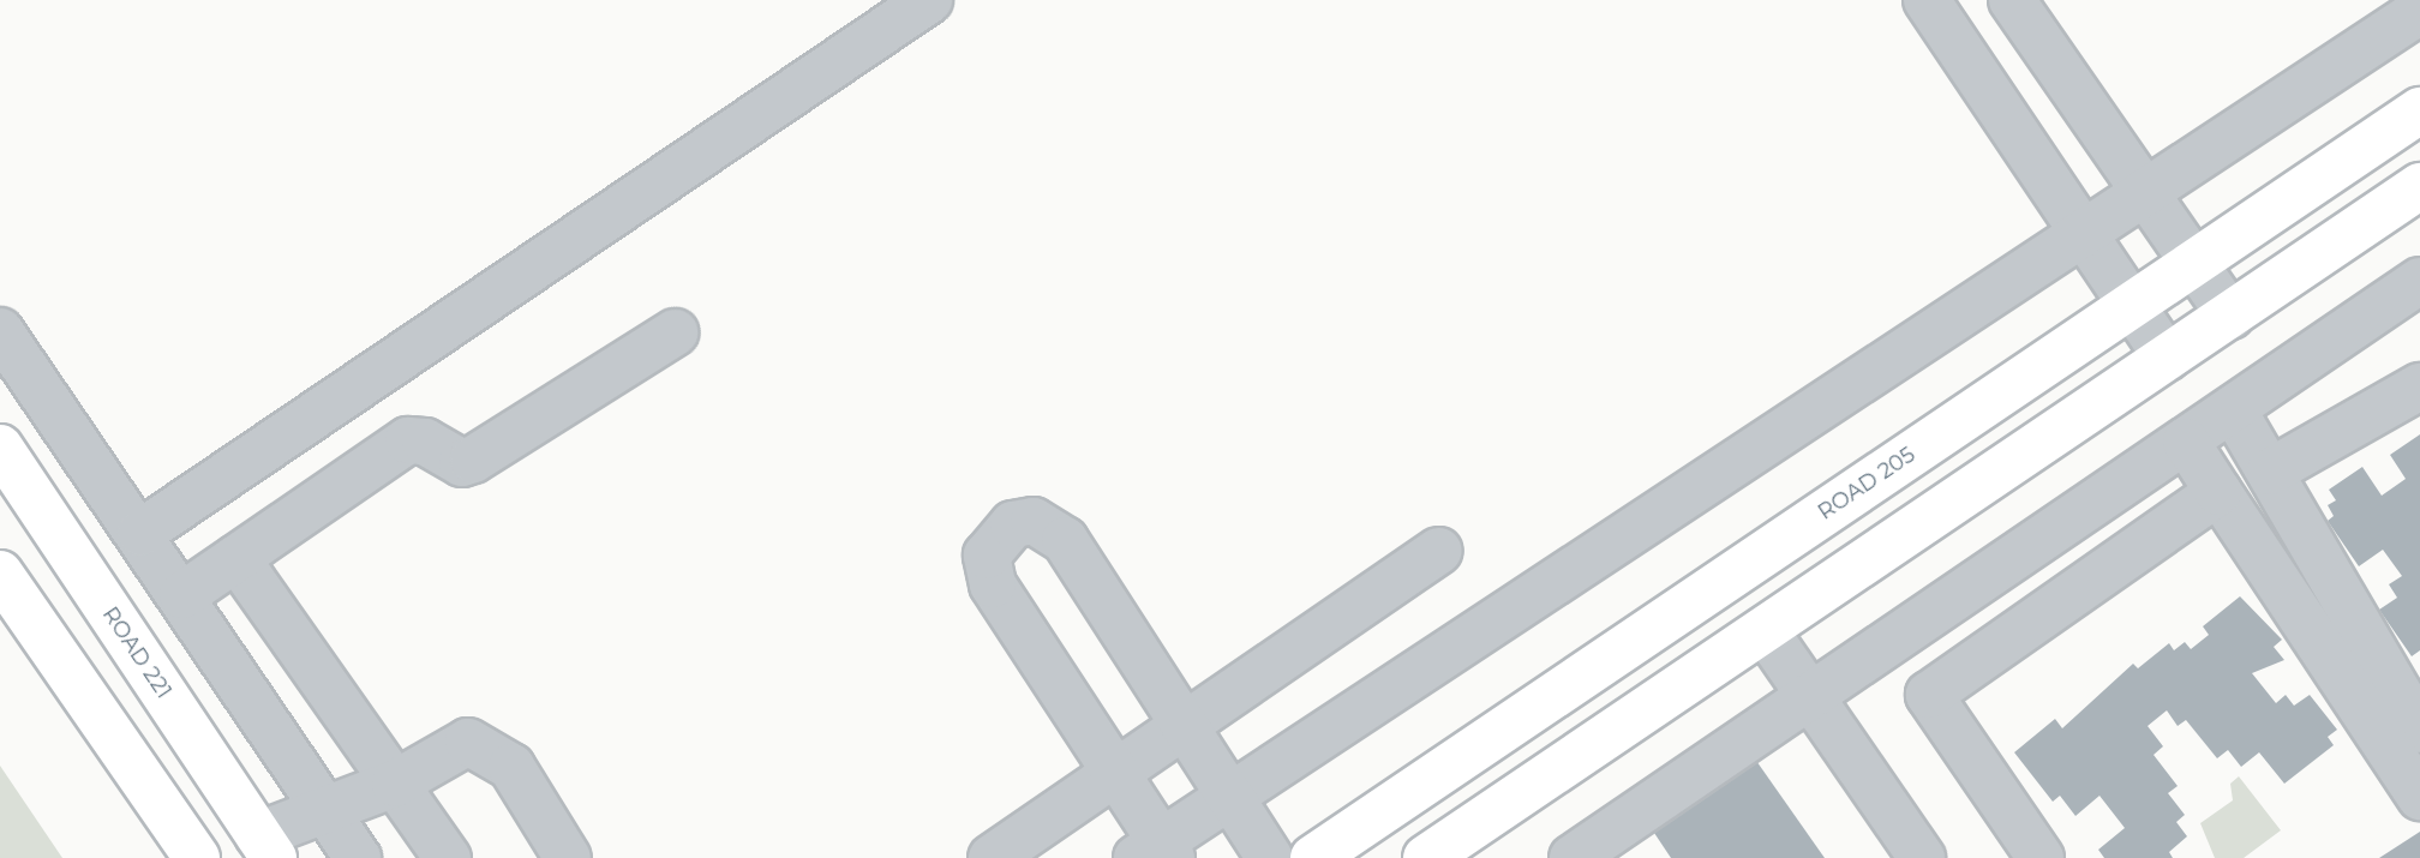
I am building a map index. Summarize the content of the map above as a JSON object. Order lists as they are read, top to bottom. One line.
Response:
{"streets":{"main road":["ROAD 205","ROAD 221"]}}
